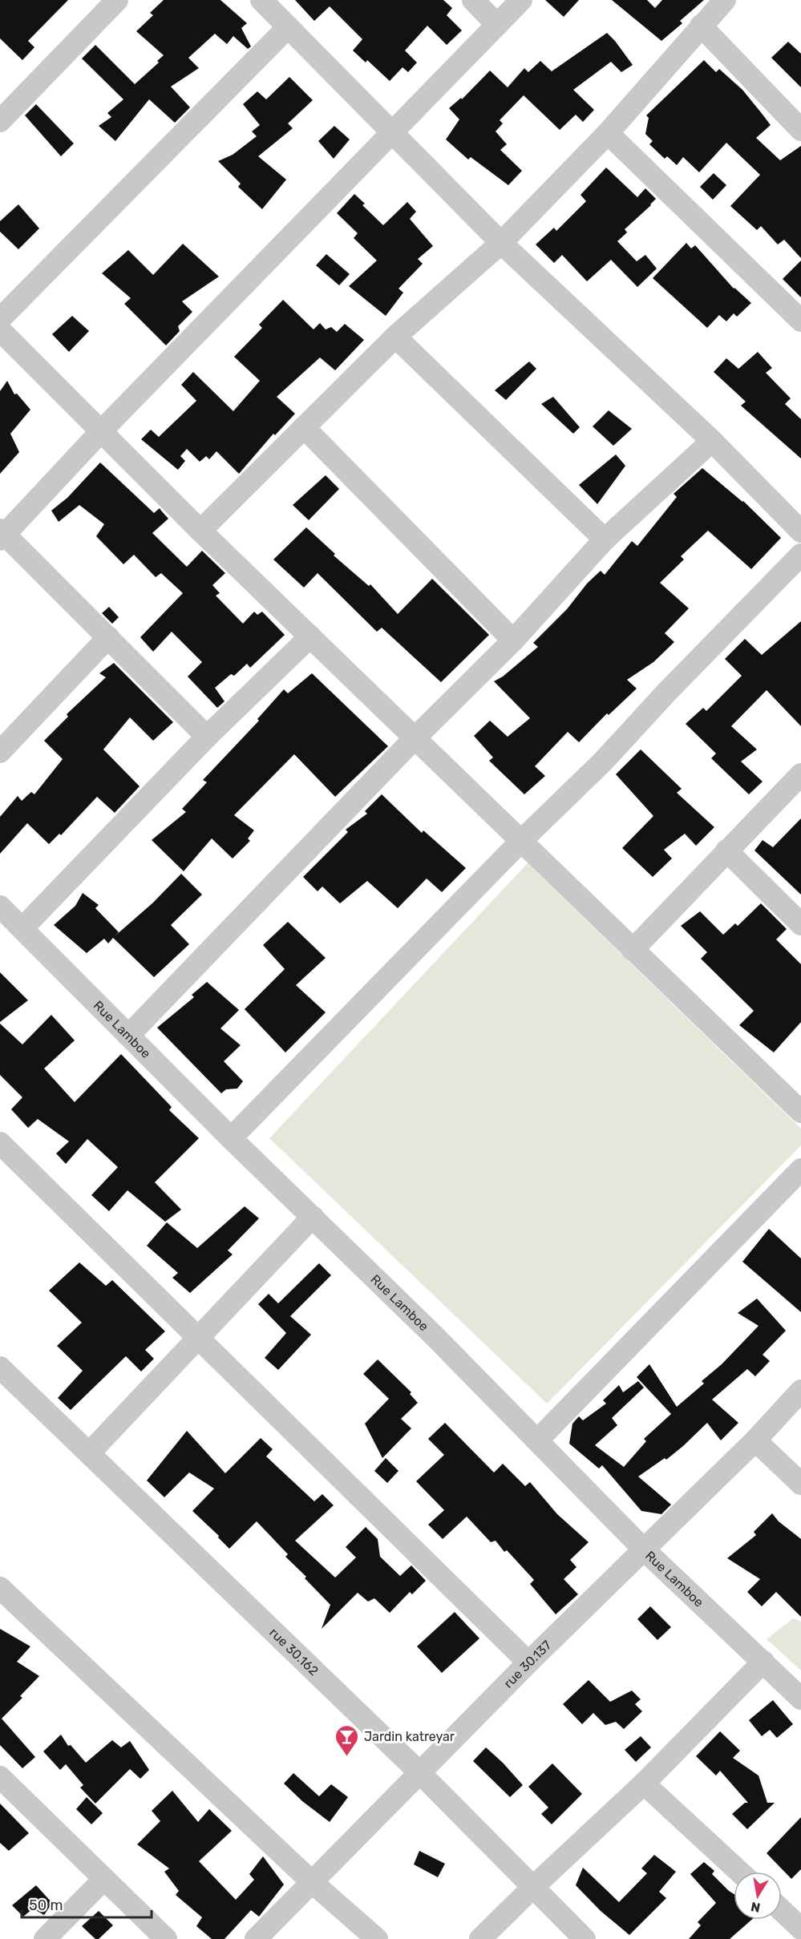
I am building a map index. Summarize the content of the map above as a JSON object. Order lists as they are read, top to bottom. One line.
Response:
{"streets":{"street":["Rue Lamboe","rue 30.162","rue 30.137"]},"crossings":[["Rue Lamboe","rue 30.137"],["rue 30.162","rue 30.137"]],"places":{"bar":["Jardin katreyar"]},"scale_bar":"50 m","north":"bottom"}
